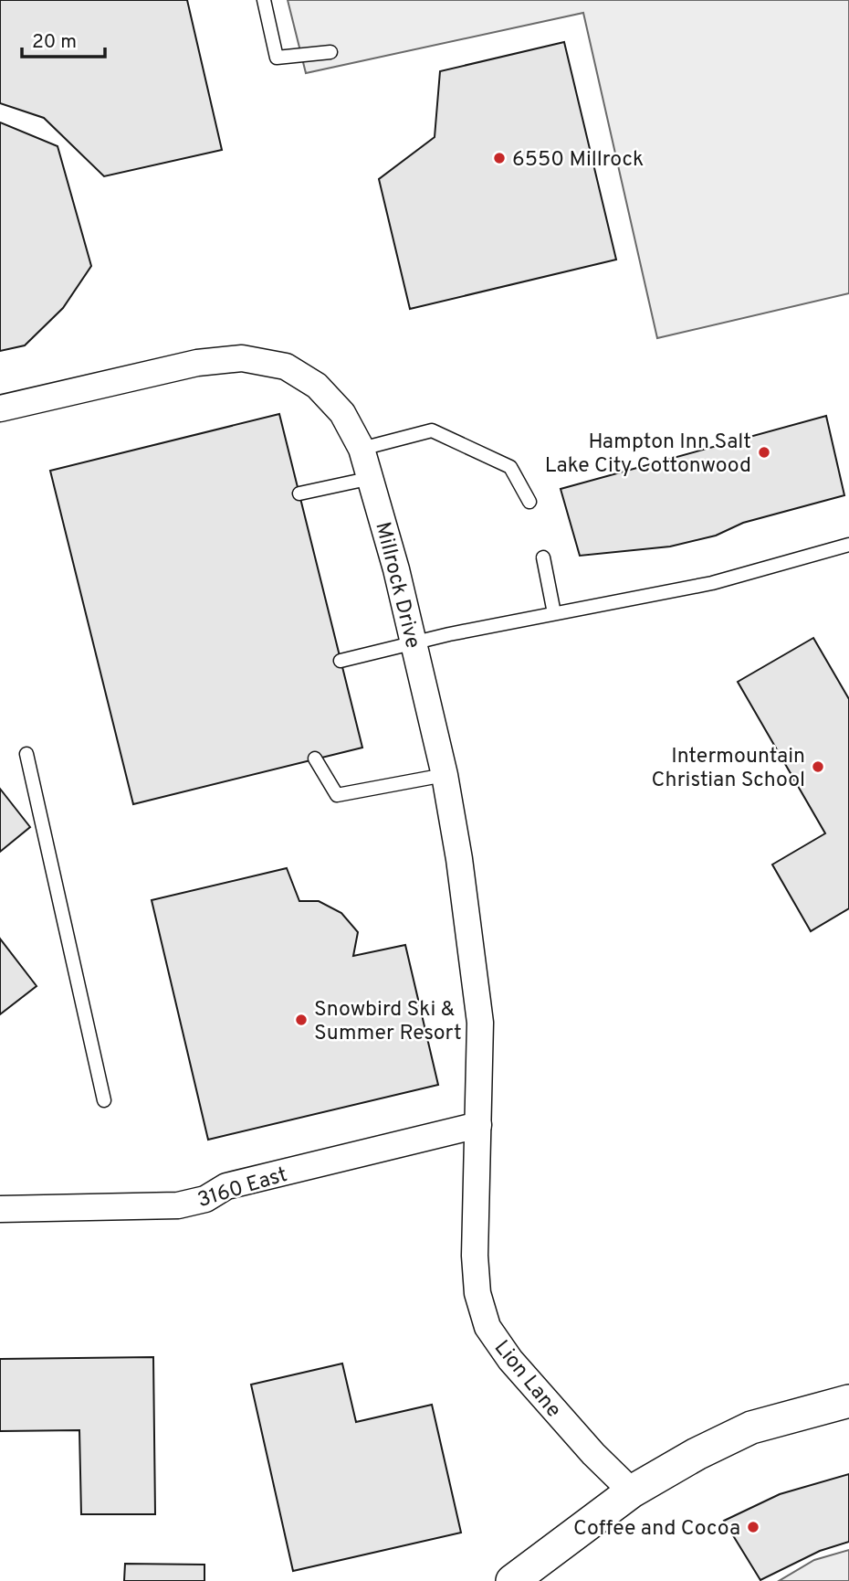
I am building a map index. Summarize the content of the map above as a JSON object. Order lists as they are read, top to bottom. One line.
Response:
{"streets":{"street":["Millrock Drive","3160 East","Lion Lane"]},"crossings":[["Millrock Drive","3160 East"],["Millrock Drive","Lion Lane"],["3160 East","Lion Lane"]],"places":["6550 Millrock","Hampton Inn Salt Lake City Cottonwood","Intermountain Christian School","Snowbird Ski & Summer Resort","Coffee and Cocoa"],"scale_bar":"20 m"}
